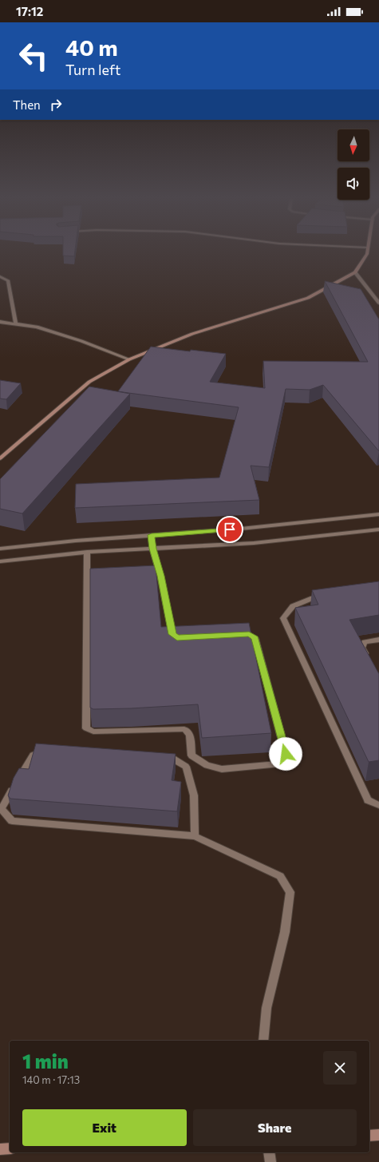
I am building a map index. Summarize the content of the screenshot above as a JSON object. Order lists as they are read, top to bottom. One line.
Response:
{"north":"bottom","page":{"status":"17:12","turn":["40 m","Turn left"],"then":"Then","heading":["1 min","140 m · 17:13"],"buttons":["Exit","Share"]}}
